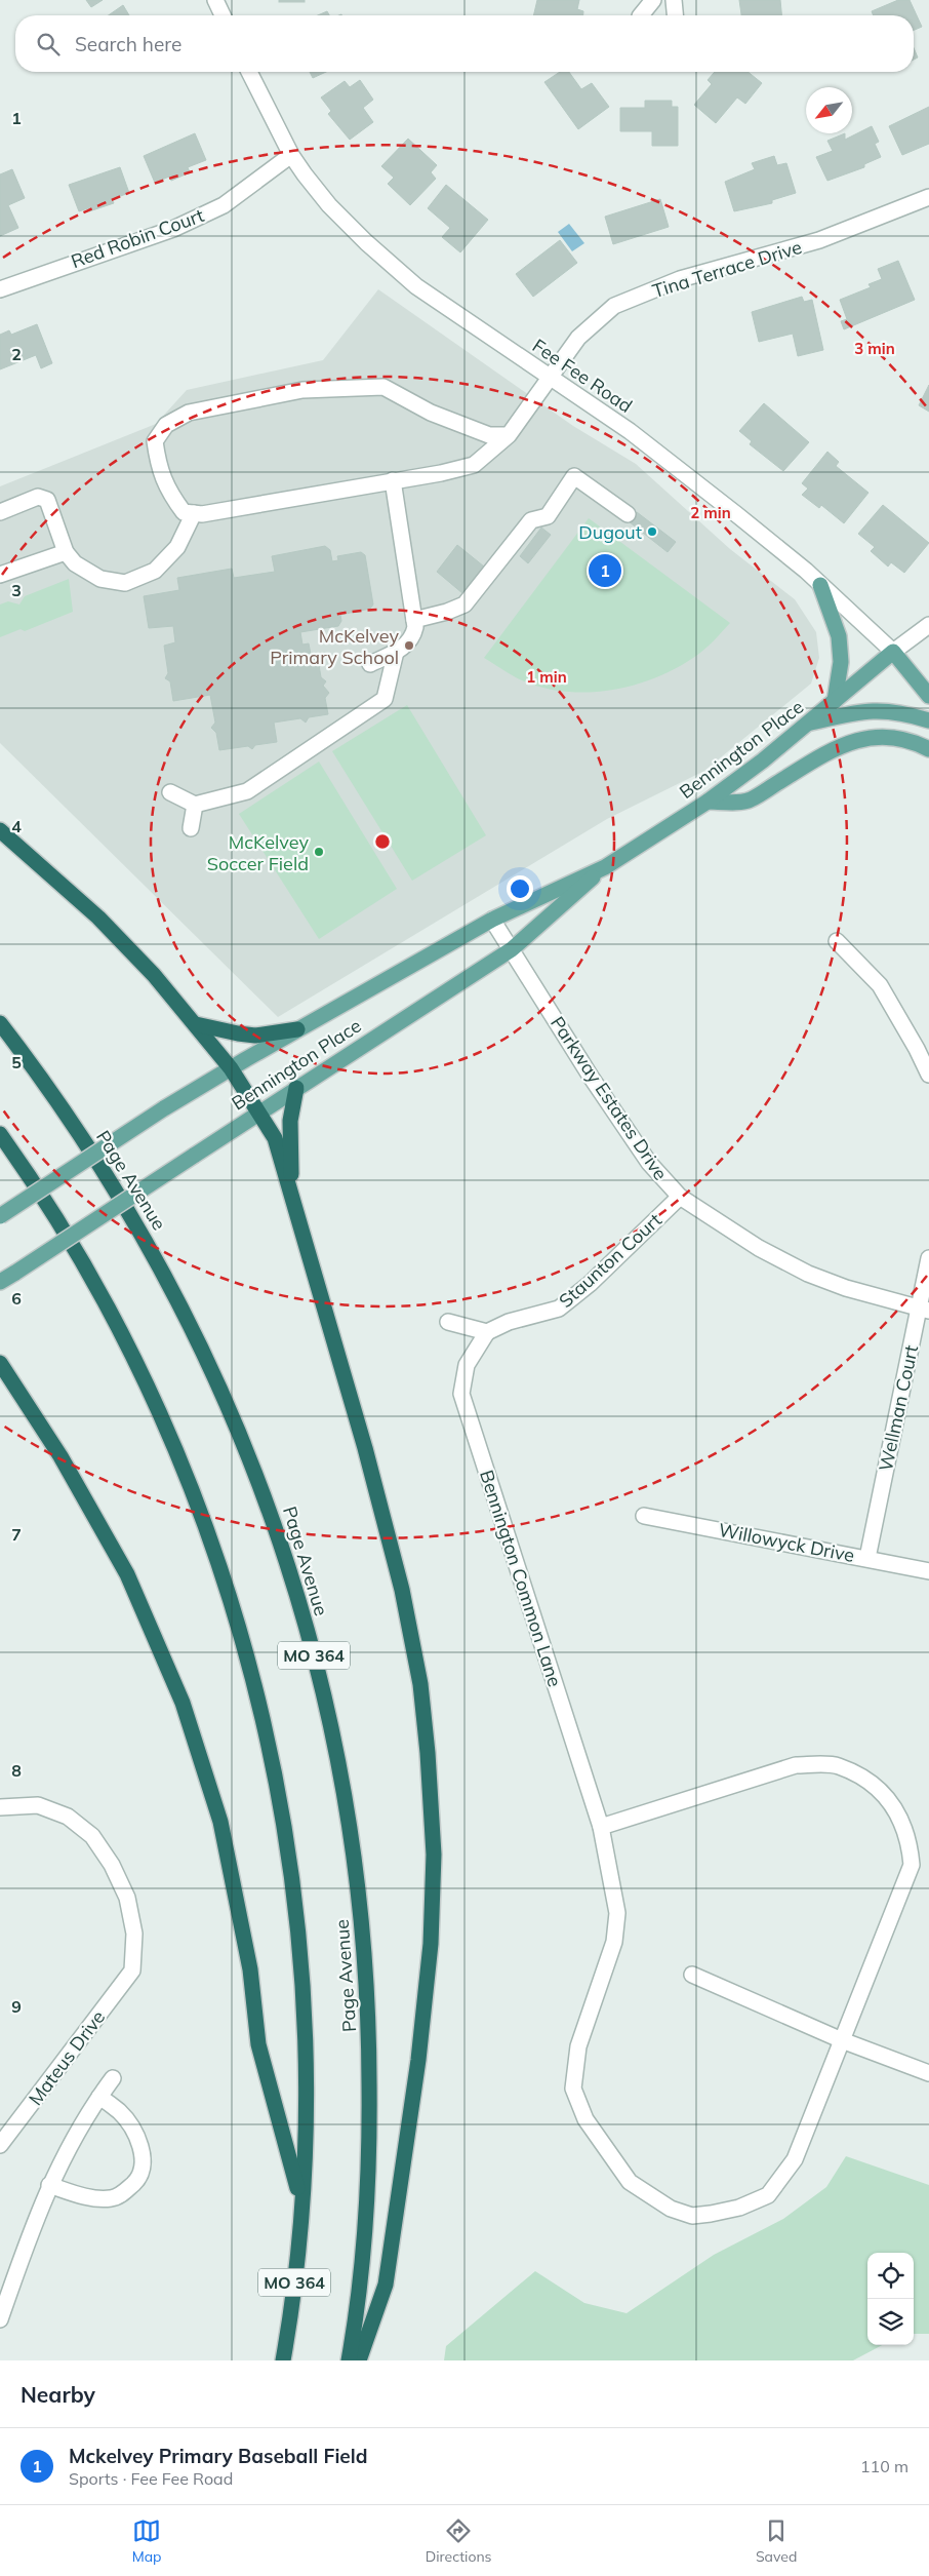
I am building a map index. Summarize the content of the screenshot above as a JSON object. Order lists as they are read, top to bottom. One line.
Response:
{"streets":{"highway":["Page Avenue","MO 364"],"main road":["Fee Fee Road","Bennington Place"],"street":["Red Robin Court","Tina Terrace Drive","Parkway Estates Drive","Staunton Court","Wellman Court","Willowyck Drive","Bennington Common Lane","Mateus Drive"]},"crossings":[["Red Robin Court","Fee Fee Road"],["Tina Terrace Drive","Fee Fee Road"],["Fee Fee Road","Bennington Place"],["Bennington Place","Parkway Estates Drive"],["Parkway Estates Drive","Staunton Court"],["Parkway Estates Drive","Wellman Court"],["Staunton Court","Bennington Common Lane"],["Wellman Court","Willowyck Drive"]],"places":["Dugout","McKelvey Primary School","McKelvey Soccer Field"],"north":"bottom left","page":{"search":"Search here","pins":"1","heading":"Nearby","list":[{"mark":"1","name":"Mckelvey Primary Baseball Field","note":"Sports · Fee Fee Road","value":"110 m"}],"nav":["Map","Directions","Saved"]},"grid":{"rows":["1","2","3","4","5","6","7","8","9"]},"rings":["3 min","2 min","1 min"]}
